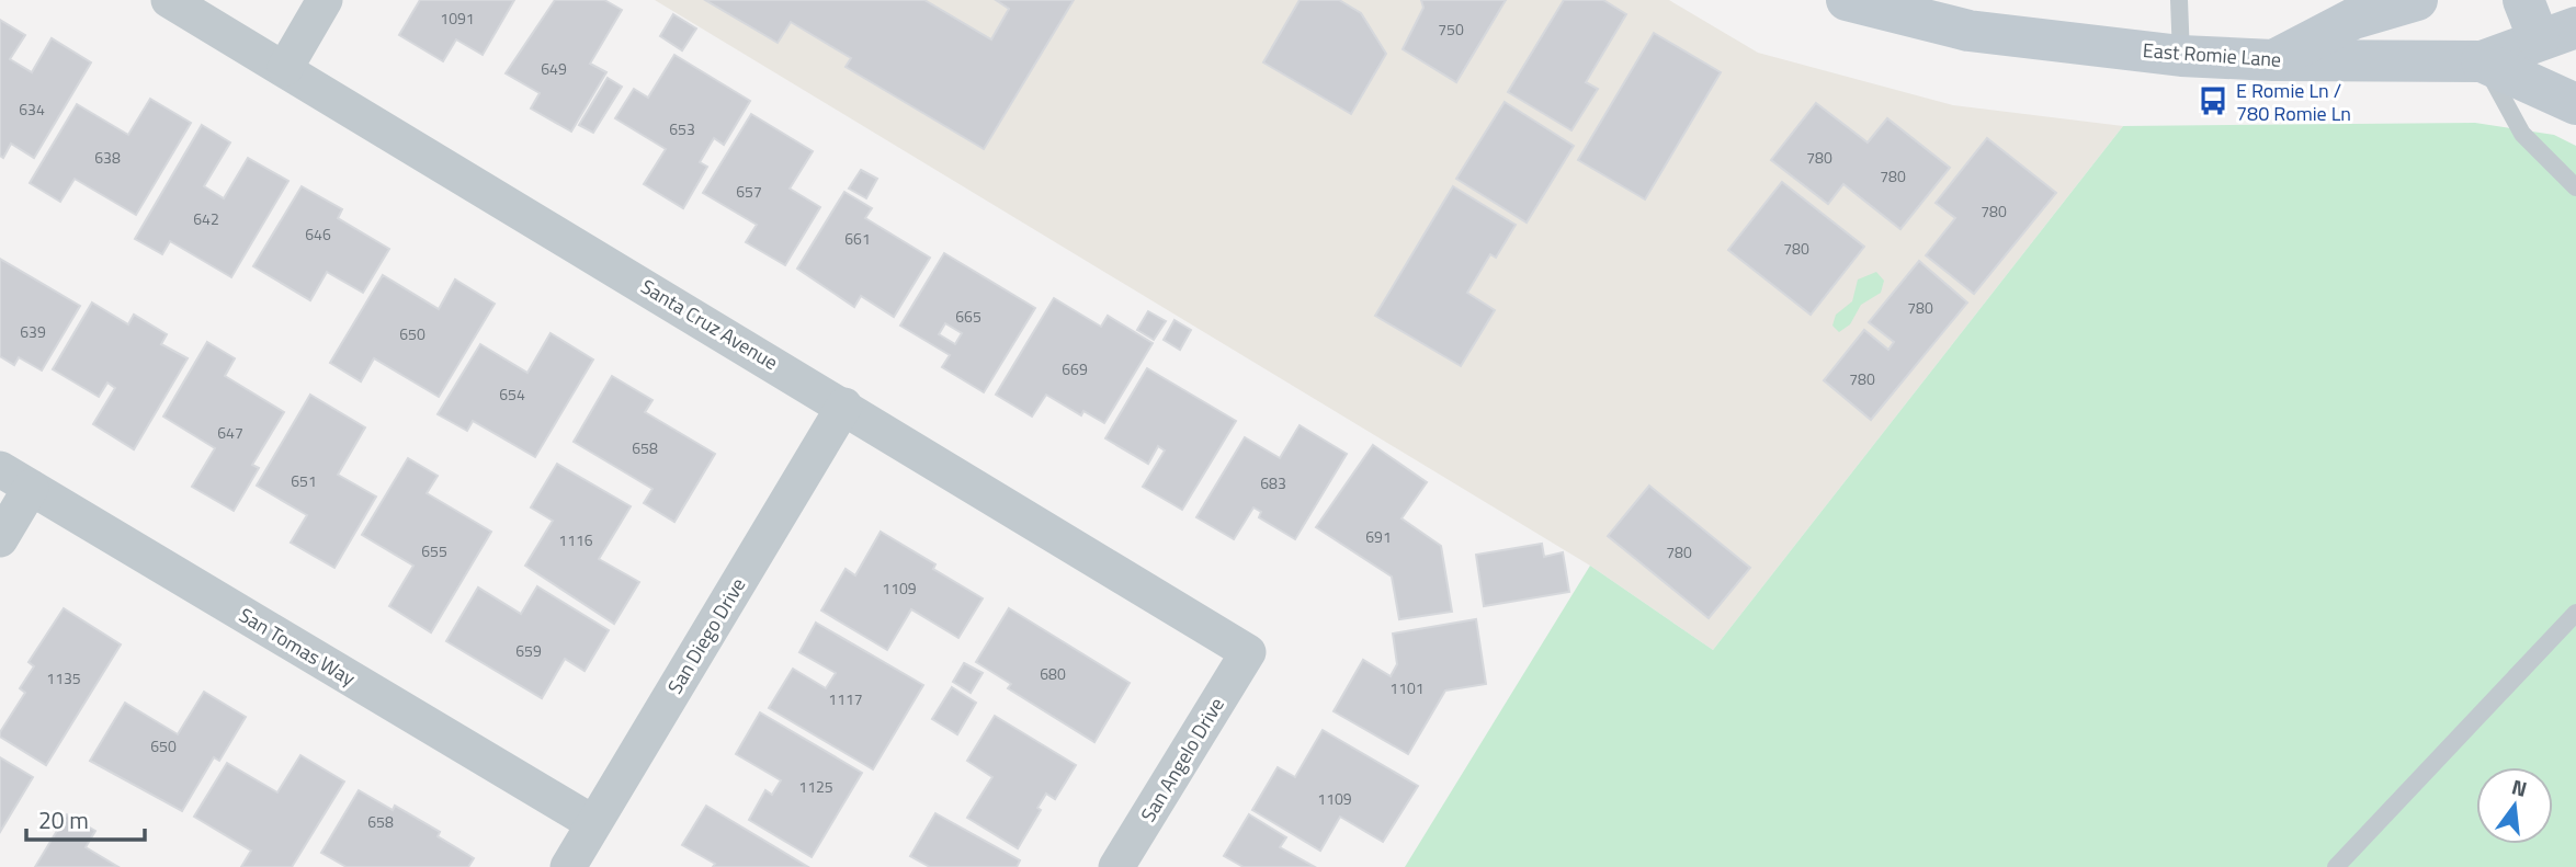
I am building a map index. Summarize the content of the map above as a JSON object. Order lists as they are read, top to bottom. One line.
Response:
{"streets":{"main road":["East Romie Lane"],"street":["Santa Cruz Avenue","San Diego Drive","San Tomas Way","San Angelo Drive"]},"crossings":[["Santa Cruz Avenue","San Diego Drive"],["Santa Cruz Avenue","San Angelo Drive"],["San Diego Drive","San Tomas Way"]],"places":{"bus stop":["E Romie Ln / 780 Romie Ln"]},"house_numbers":["1091","750","649","634","653","638","780","780","657","780","642","646","661","780","780","665","639","650","669","780","654","647","658","651","683","691","1116","655","780","1109","659","680","1135","1101","1117","650","1125","1109","658"],"scale_bar":"20 m","north":"top"}
